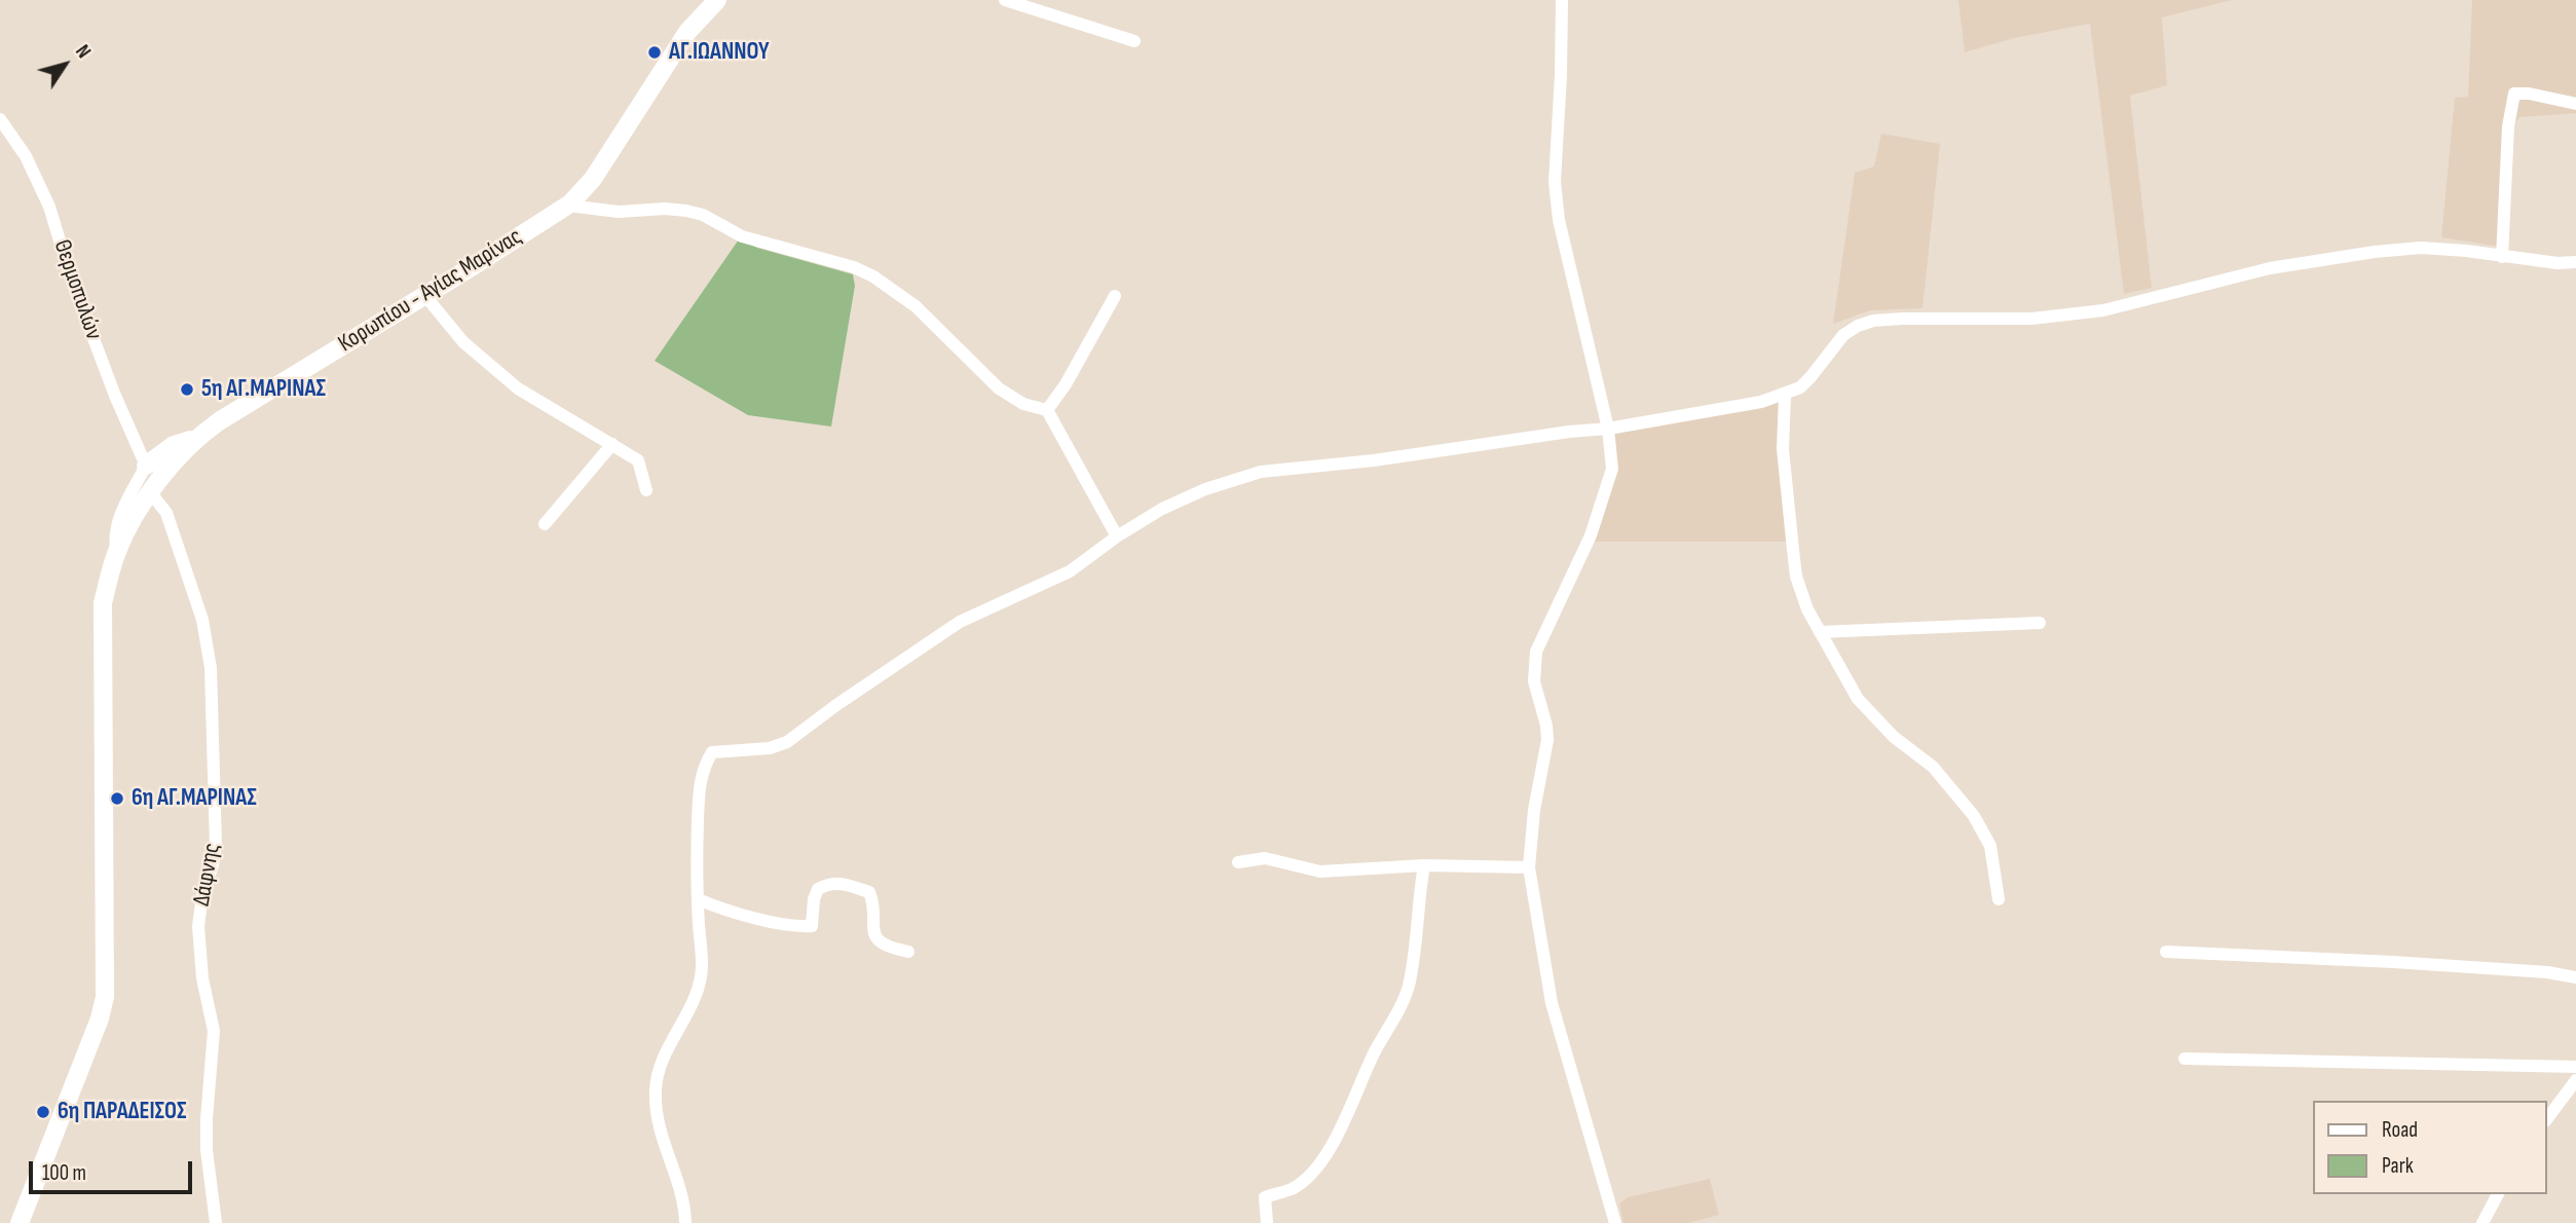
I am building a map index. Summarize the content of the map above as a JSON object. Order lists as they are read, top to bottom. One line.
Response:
{"streets":{"main road":["Κορωπίου - Αγίας Μαρίνας"],"street":["Θερμοπυλών","Δάφνης"]},"crossings":[["Κορωπίου - Αγίας Μαρίνας","Δάφνης"]],"places":["ΑΓ.ΙΩΑΝΝΟΥ","5η ΑΓ.ΜΑΡΙΝΑΣ","6η ΑΓ.ΜΑΡΙΝΑΣ","6η ΠΑΡΑΔΕΙΣΟΣ"],"legend":["Road","Park"],"scale_bar":"100 m","north":"top right"}
